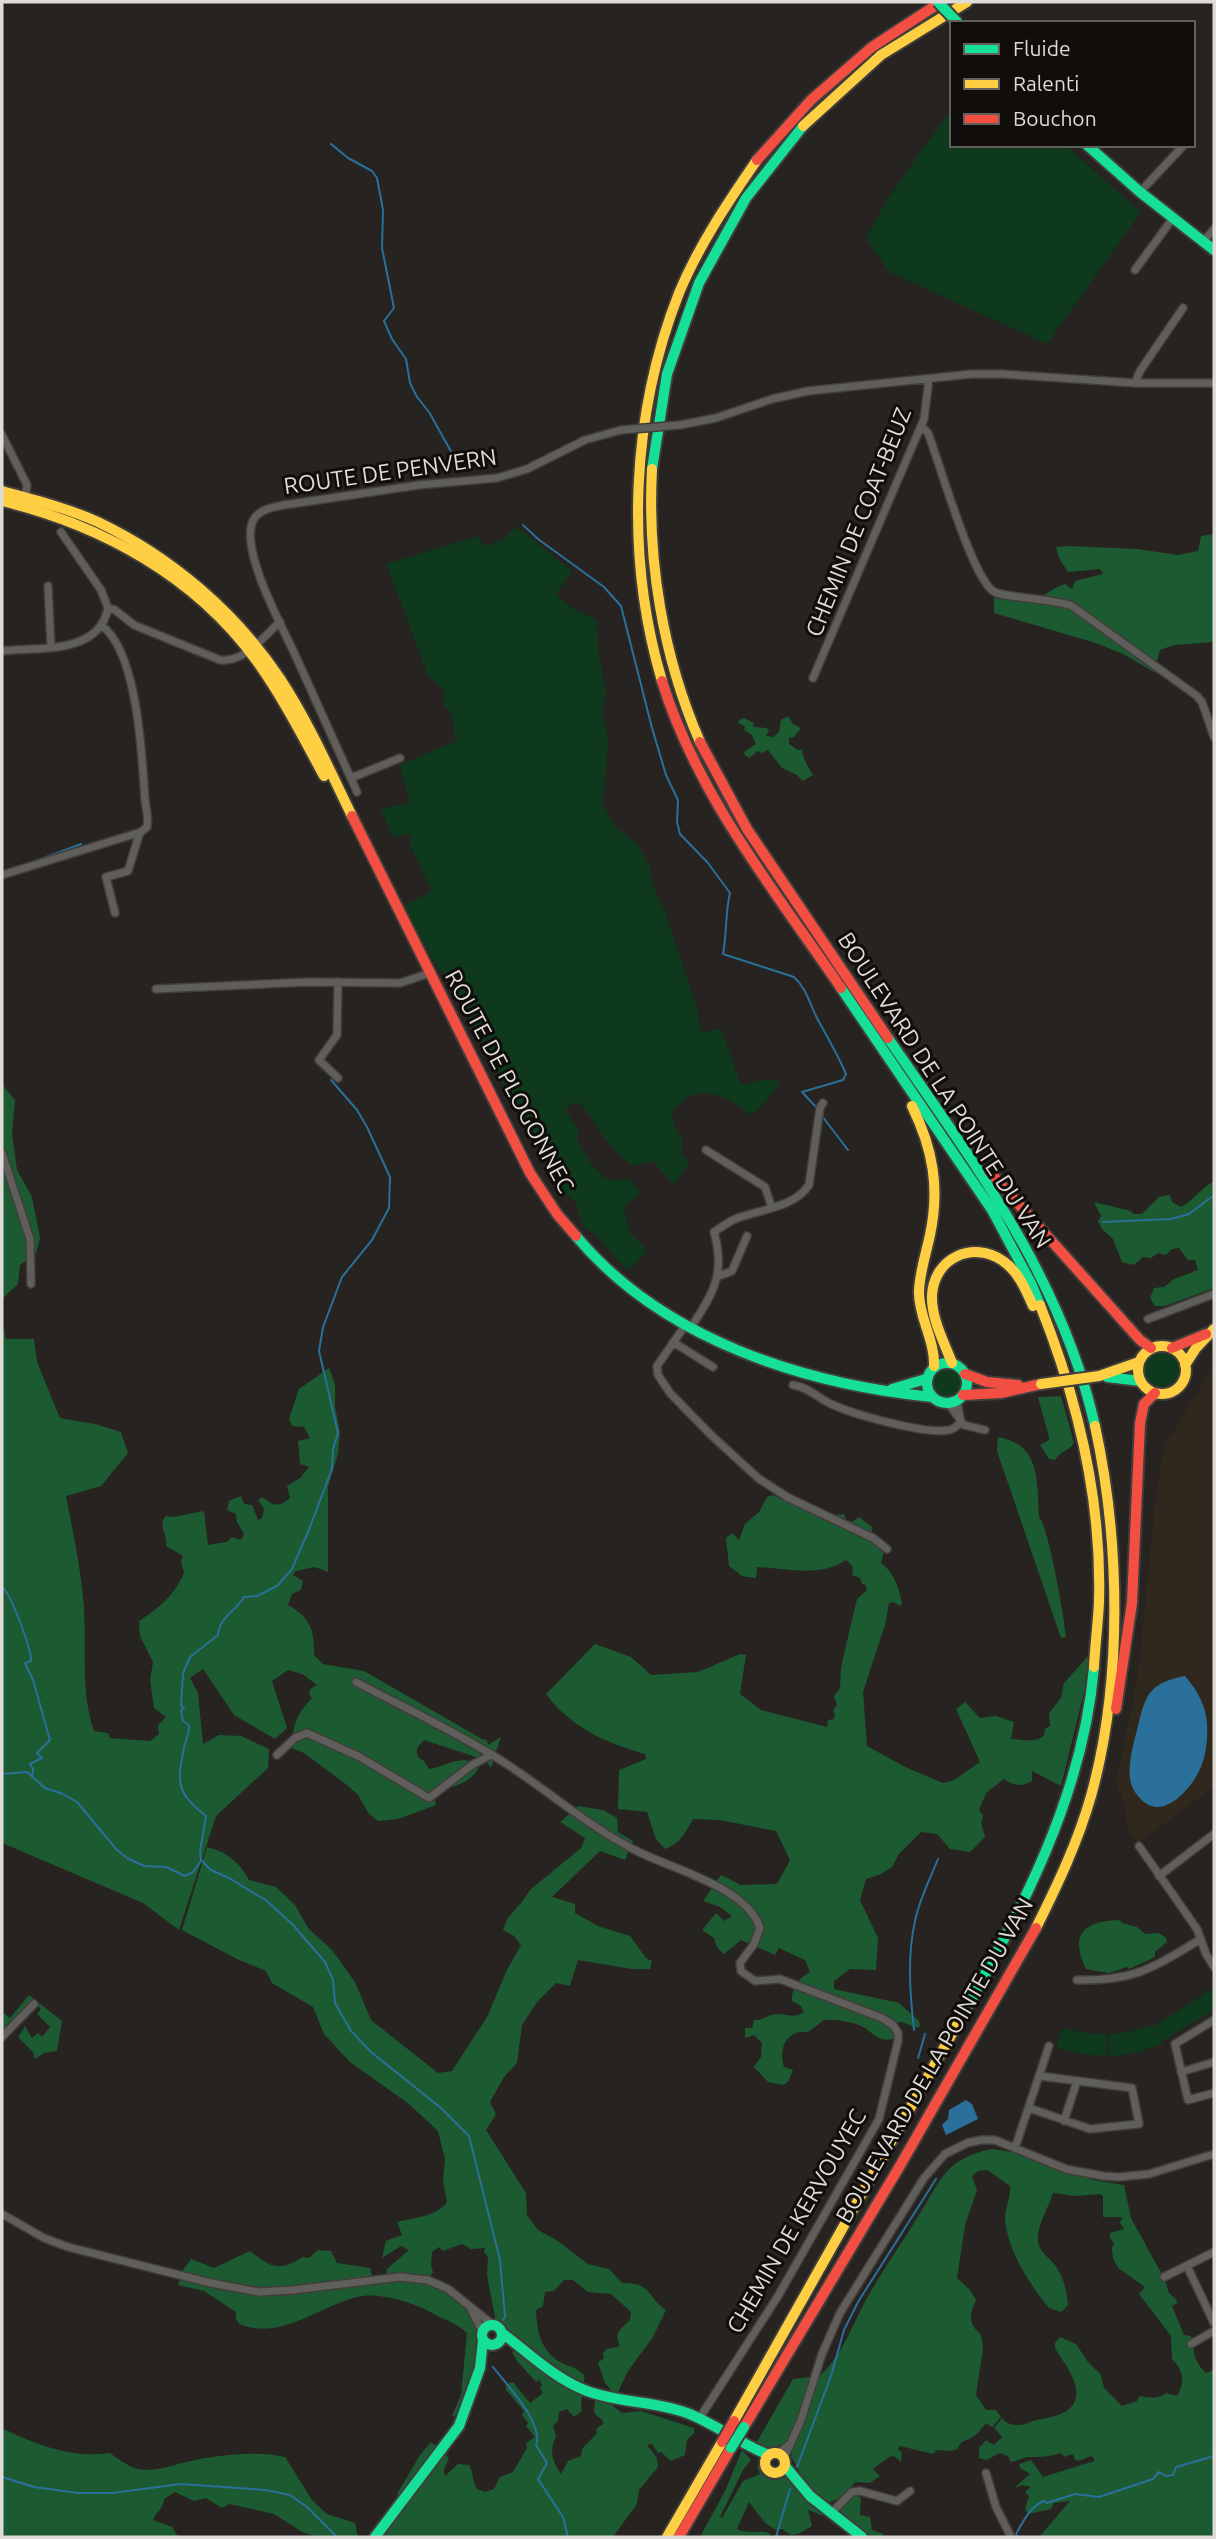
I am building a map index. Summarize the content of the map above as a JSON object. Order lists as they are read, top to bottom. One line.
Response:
{"streets":{"main road":["ROUTE DE PLOGONNEC","BOULEVARD DE LA POINTE DU VAN"],"street":["ROUTE DE PENVERN","CHEMIN DE COAT-BEUZ","CHEMIN DE KERVOUYEC"]},"crossings":[["ROUTE DE PENVERN","CHEMIN DE COAT-BEUZ"]],"legend":["Fluide","Ralenti","Bouchon"]}
